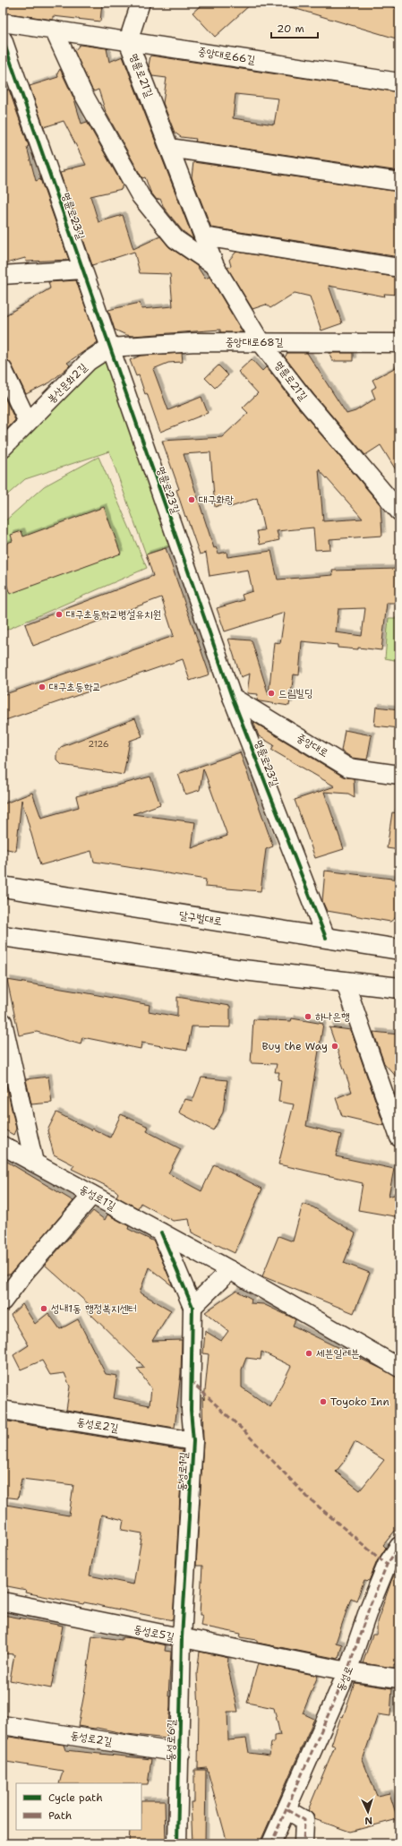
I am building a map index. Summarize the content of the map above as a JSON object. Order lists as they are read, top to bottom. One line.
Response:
{"streets":{"main road":["달구벌대로"],"street":["중앙대로66길","명륜로21길","명륜로23길","중앙대로68길","봉산문화2길","중앙대로","동성로1길","동성로2길","동성로5길","동성로","동성로6길"]},"crossings":[["중앙대로66길","명륜로21길"],["명륜로21길","중앙대로68길"],["명륜로23길","중앙대로68길"],["명륜로23길","봉산문화2길"],["명륜로23길","중앙대로"],["명륜로23길","달구벌대로"],["중앙대로68길","봉산문화2길"],["동성로1길","동성로2길"],["동성로1길","동성로5길"],["동성로1길","동성로6길"],["동성로2길","동성로6길"],["동성로5길","동성로"],["동성로5길","동성로6길"]],"places":["대구화랑","대구초등학교병설유치원","대구초등학교","드림빌딩","하나은행","Buy the Way","성내1동 행정복지센터","세븐일레븐","Toyoko Inn"],"house_numbers":["2126"],"legend":["Cycle path","Path"],"scale_bar":"20 m","north":"bottom"}
